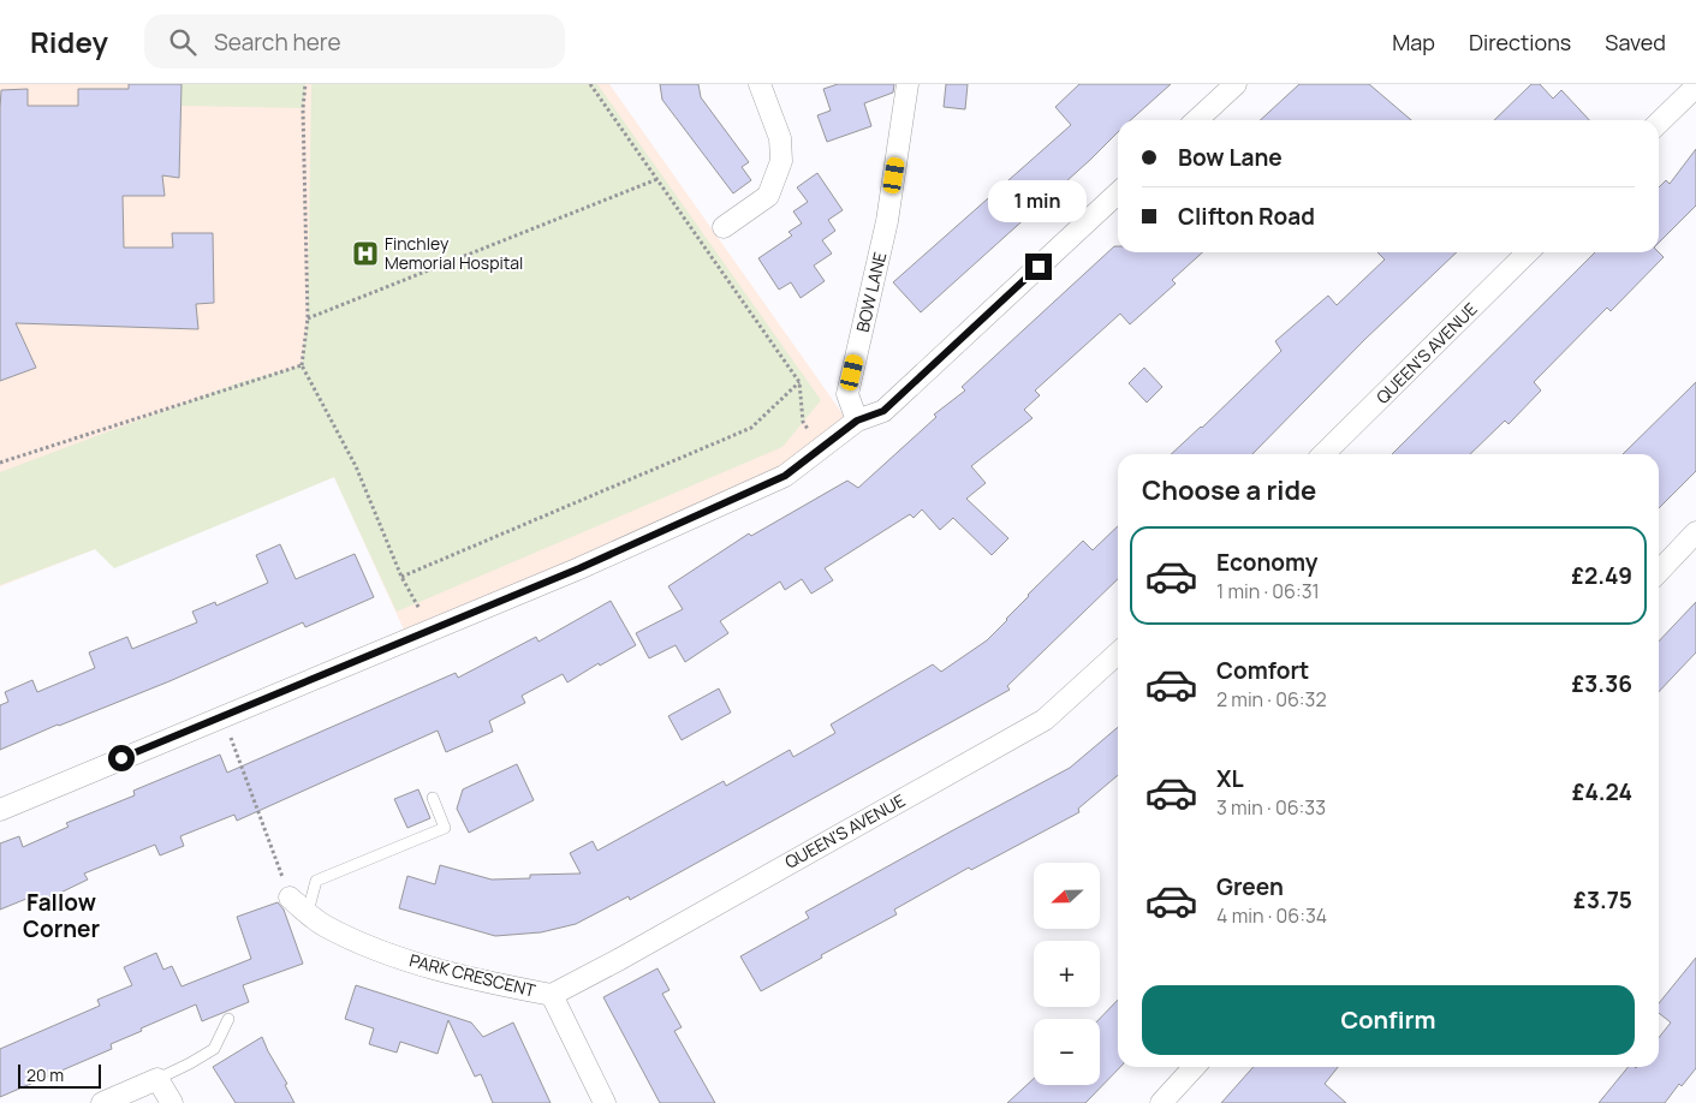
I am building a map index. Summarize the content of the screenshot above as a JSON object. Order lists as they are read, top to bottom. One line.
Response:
{"streets":{"street":["BOW LANE","QUEEN'S AVENUE","PARK CRESCENT"]},"crossings":[["QUEEN'S AVENUE","PARK CRESCENT"]],"districts":["Fallow Corner"],"places":{"hospital":["Finchley Memorial Hospital"]},"scale_bar":"20 m","north":"left","page":{"header":"Ridey","search":"Search here","nav":["Map","Directions","Saved"],"banner":["Bow Lane","Clifton Road"],"bubble":"1 min","heading":"Choose a ride","list":[{"name":"Economy","note":"1 min · 06:31","value":"£2.49"},{"name":"Comfort","note":"2 min · 06:32","value":"£3.36"},{"name":"XL","note":"3 min · 06:33","value":"£4.24"},{"name":"Green","note":"4 min · 06:34","value":"£3.75"}],"map_buttons":["+","−"],"buttons":"Confirm","scale":"20 m"}}
